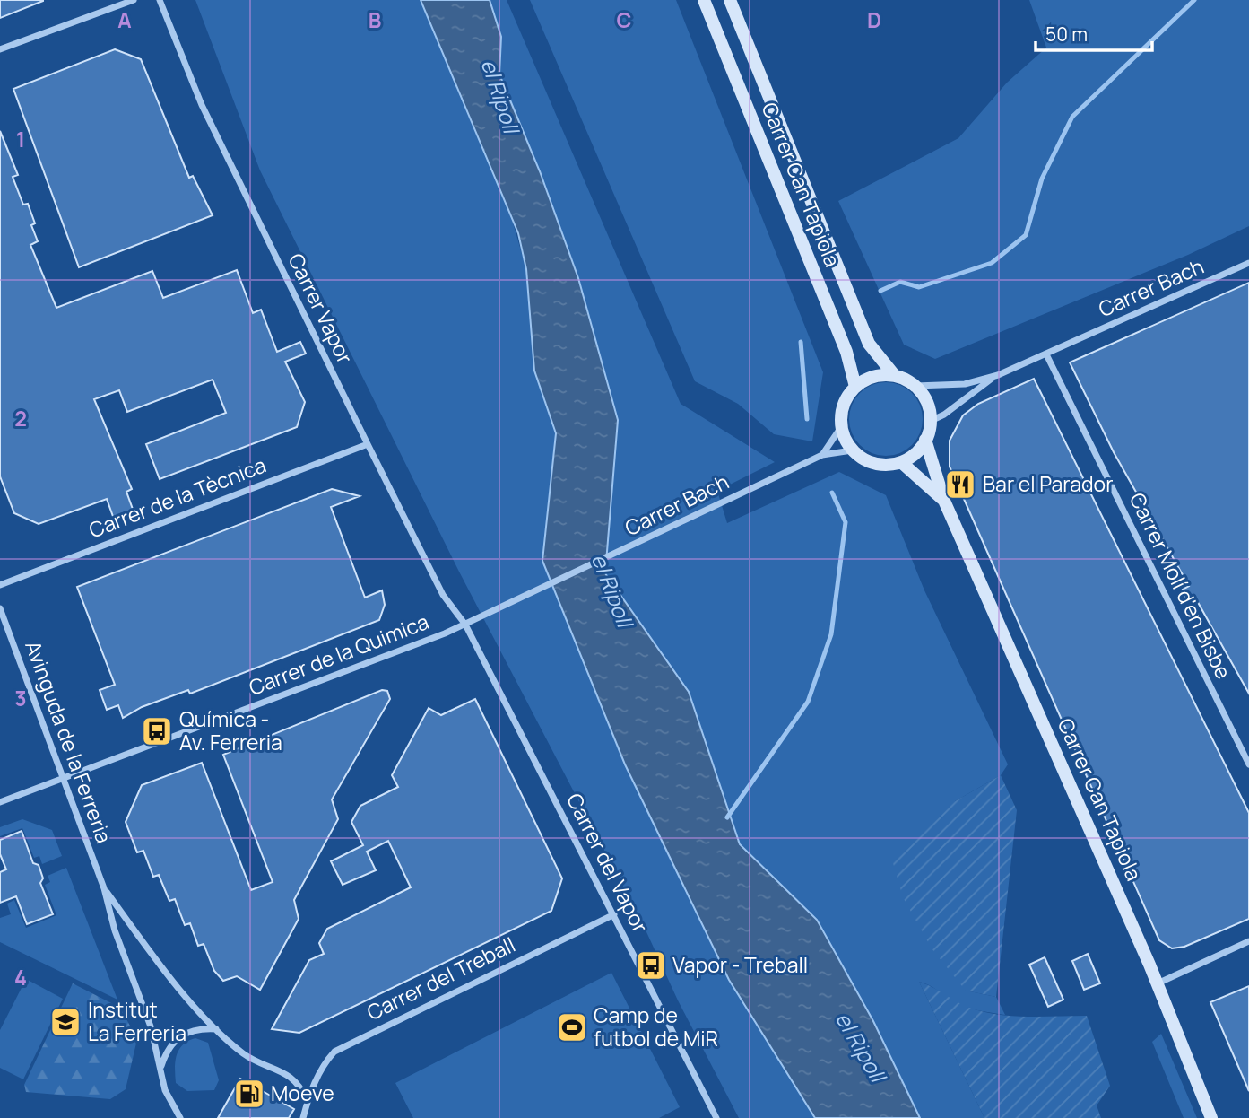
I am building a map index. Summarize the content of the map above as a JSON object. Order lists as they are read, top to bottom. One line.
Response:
{"streets":{"street":["Carrer Can Tapiola","Carrer Bach","Carrer Vapor","Carrer de la Tècnica","Carrer Molí d'en Bisbe","Carrer de la Quimica","Avinguda de la Ferreria","Carrer del Vapor","Carrer del Treball"]},"crossings":[["Carrer Can Tapiola","Carrer Bach"],["Carrer Bach","Carrer Molí d'en Bisbe"],["Carrer Bach","Carrer de la Quimica"],["Carrer Vapor","Carrer de la Tècnica"],["Carrer Vapor","Carrer de la Quimica"],["Carrer Vapor","Carrer del Vapor"],["Carrer de la Quimica","Avinguda de la Ferreria"],["Carrer de la Quimica","Carrer del Vapor"],["Avinguda de la Ferreria","Carrer del Treball"],["Carrer del Vapor","Carrer del Treball"]],"water":["el Ripoll"],"places":{"restaurant":["Bar el Parador"],"bus stop":["Química - Av. Ferreria","Vapor - Treball"],"school or university":["Institut La Ferreria"],"sports":["Camp de futbol de MiR"],"fuel station":["Moeve"]},"scale_bar":"50 m","grid":{"columns":["A","B","C","D"],"rows":["1","2","3","4"]}}
